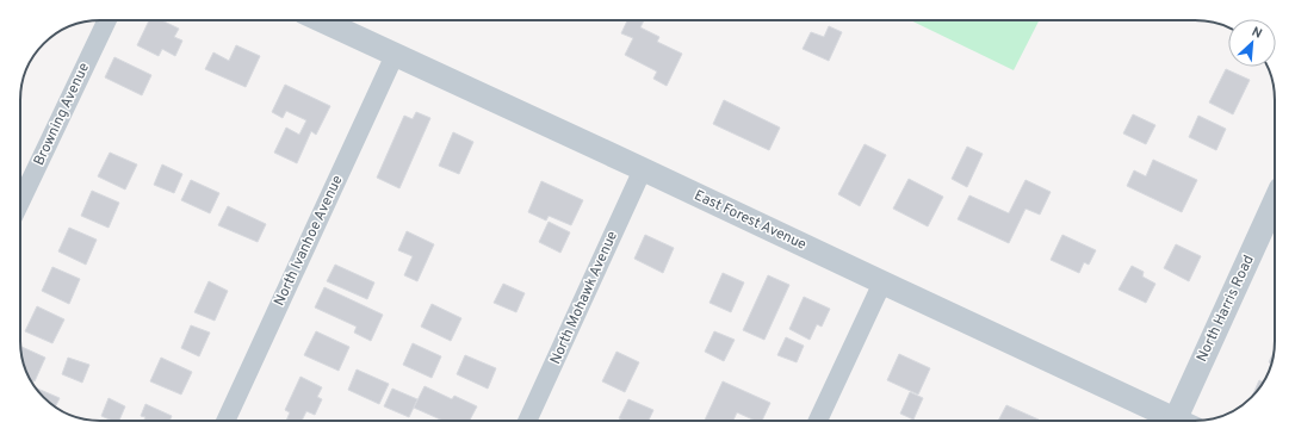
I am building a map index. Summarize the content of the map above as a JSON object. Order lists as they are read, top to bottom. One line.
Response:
{"streets":{"street":["Browning Avenue","East Forest Avenue","North Ivanhoe Avenue","North Mohawk Avenue","North Harris Road"]},"crossings":[["East Forest Avenue","North Ivanhoe Avenue"],["East Forest Avenue","North Mohawk Avenue"]],"north":"top right"}
